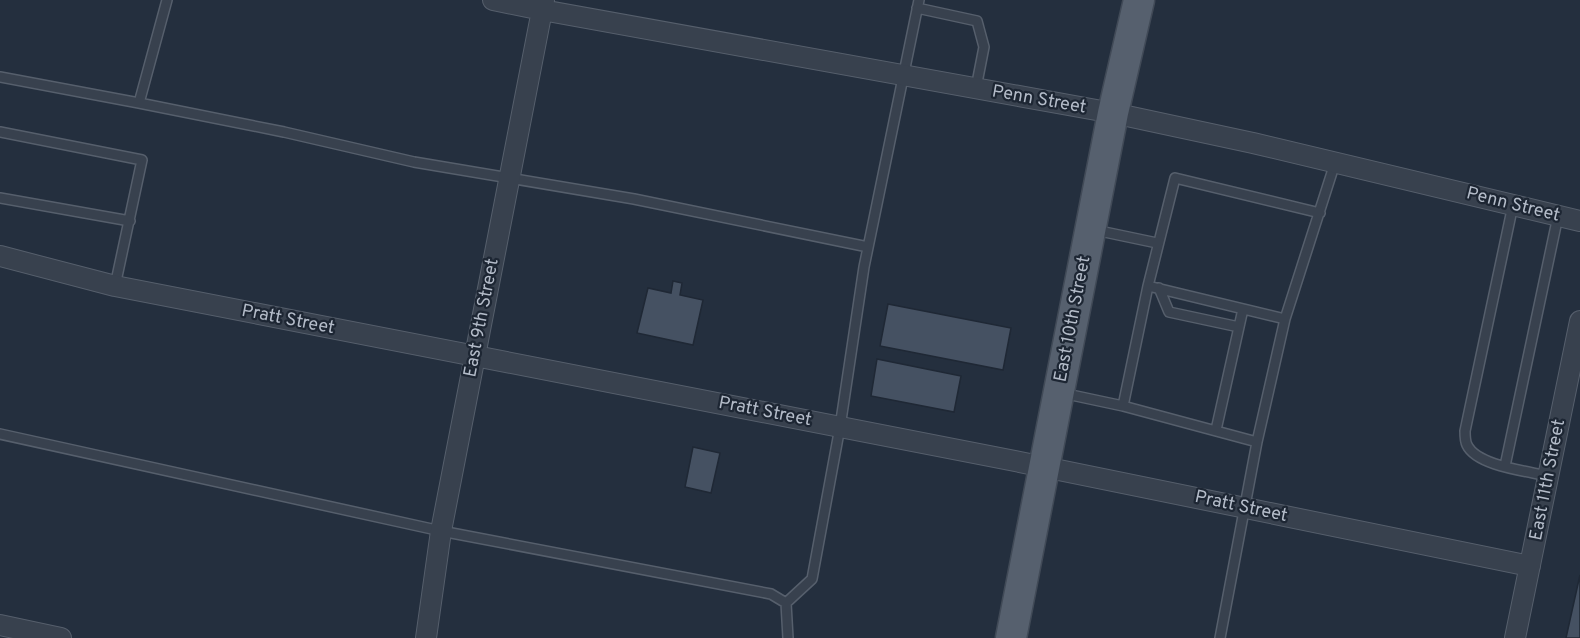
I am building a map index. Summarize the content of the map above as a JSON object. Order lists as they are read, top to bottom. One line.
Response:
{"streets":{"main road":["East 10th Street"],"street":["Penn Street","East 9th Street","Pratt Street","East 11th Street"]},"crossings":[["Penn Street","East 9th Street"],["Penn Street","East 10th Street"],["East 9th Street","Pratt Street"],["East 10th Street","Pratt Street"],["Pratt Street","East 11th Street"]]}
